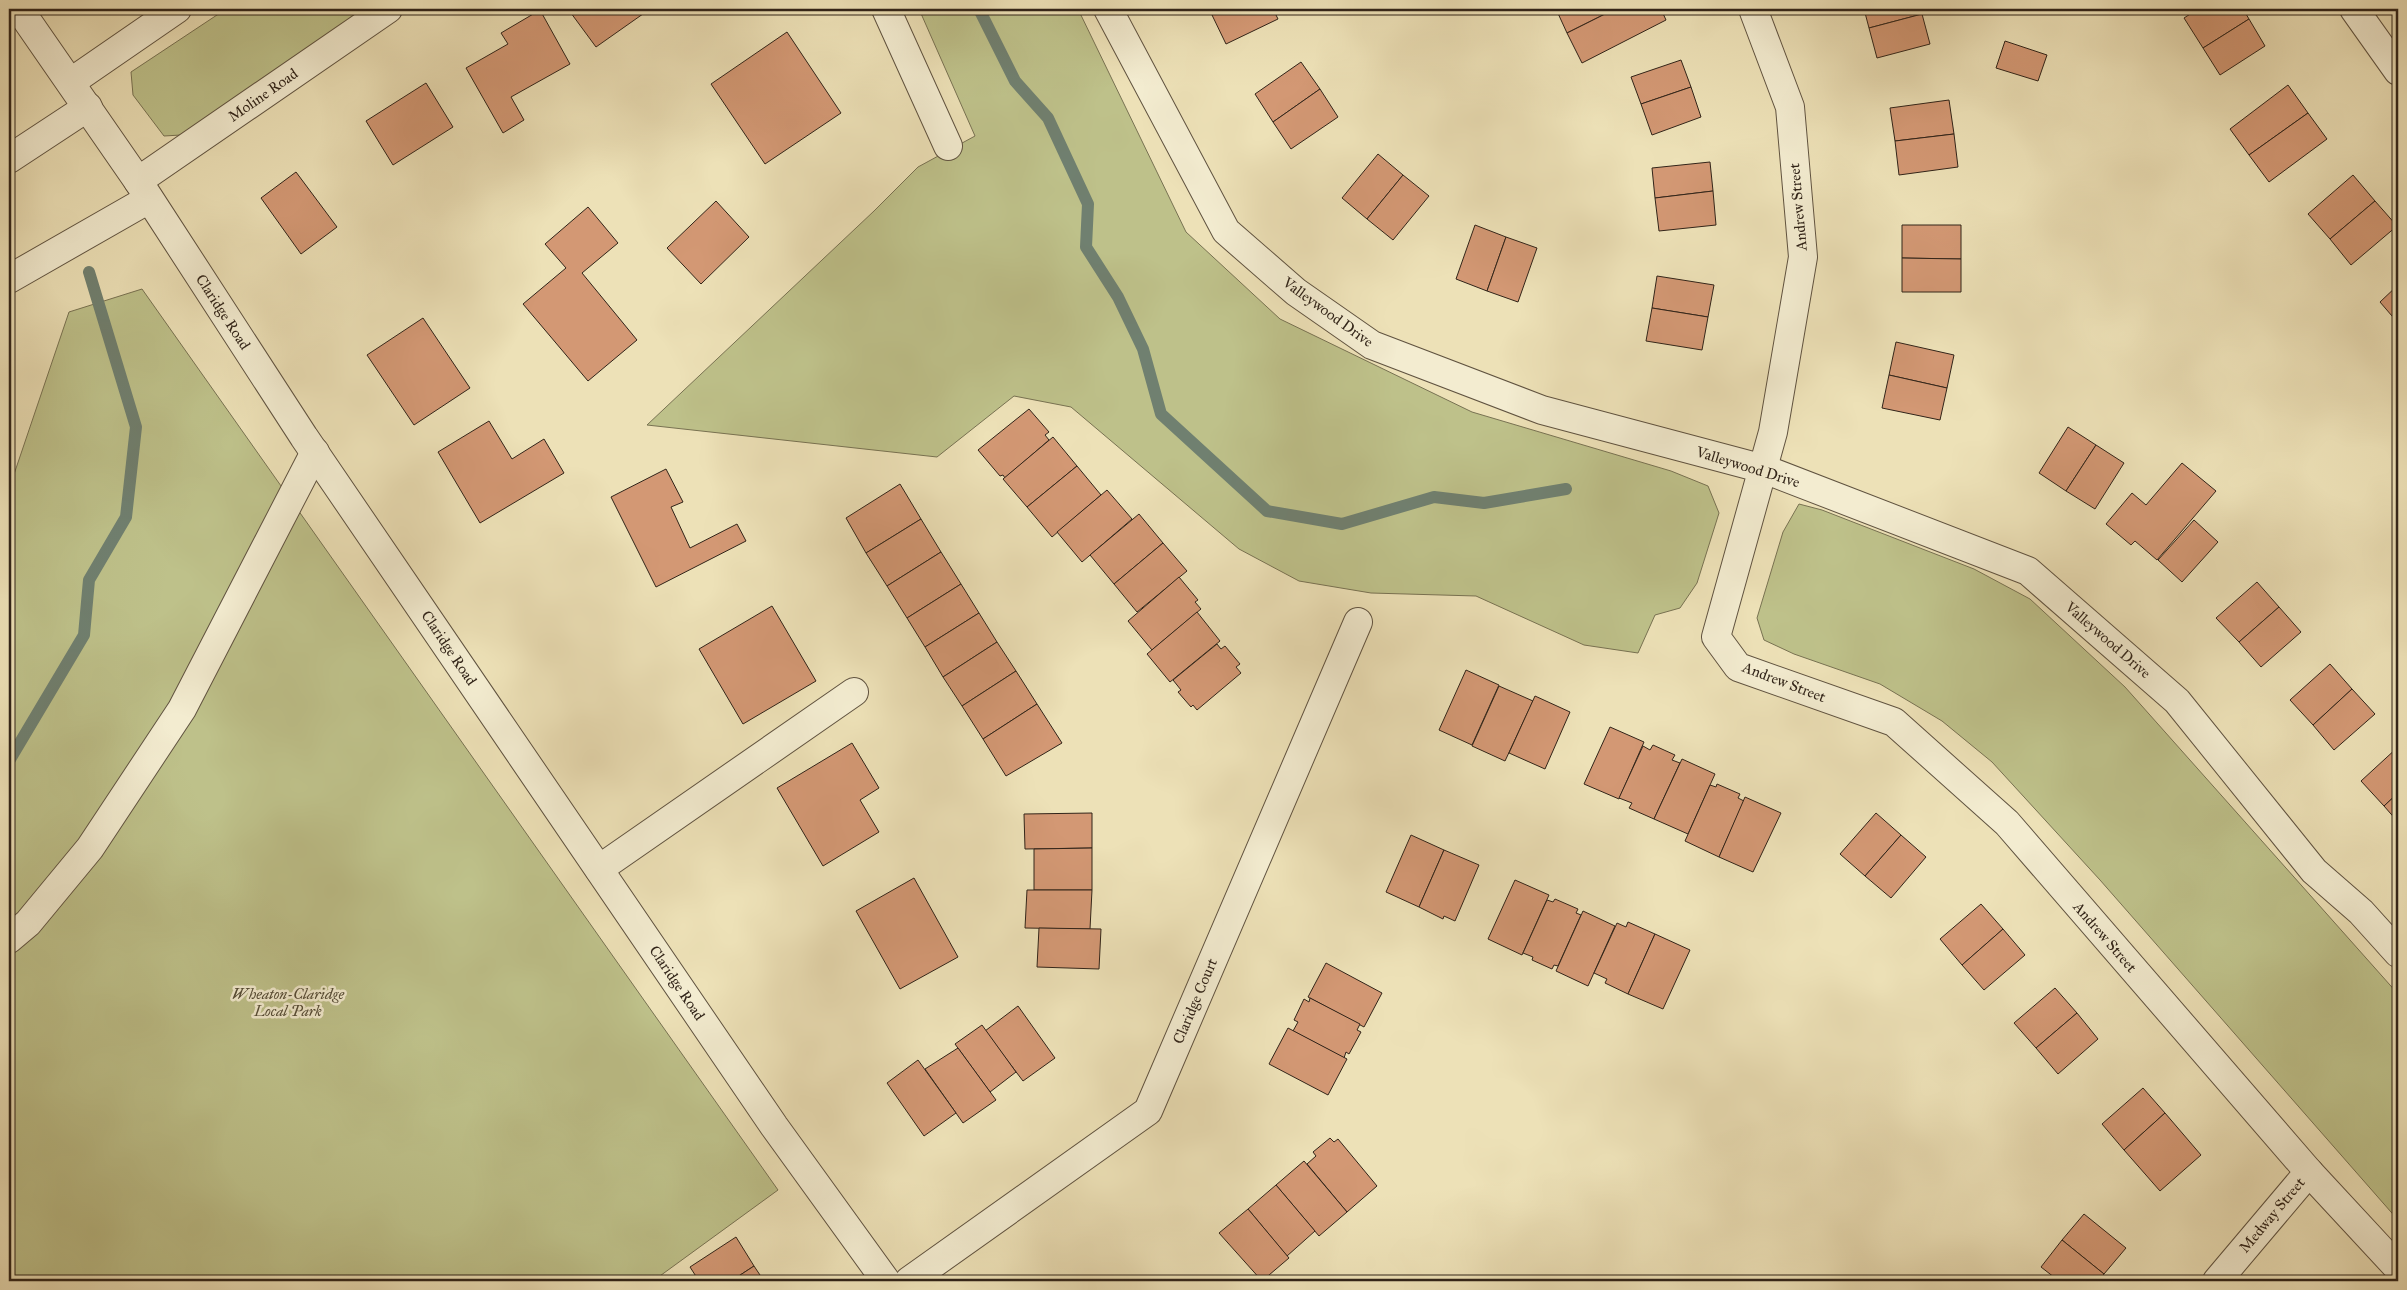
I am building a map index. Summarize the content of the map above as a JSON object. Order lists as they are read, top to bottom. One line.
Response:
{"streets":{"street":["Moline Road","Andrew Street","Claridge Road","Valleywood Drive","Claridge Court","Medway Street"]},"crossings":[["Moline Road","Claridge Road"],["Andrew Street","Valleywood Drive"],["Andrew Street","Medway Street"]],"parks":["Wheaton-Claridge Local Park"]}
